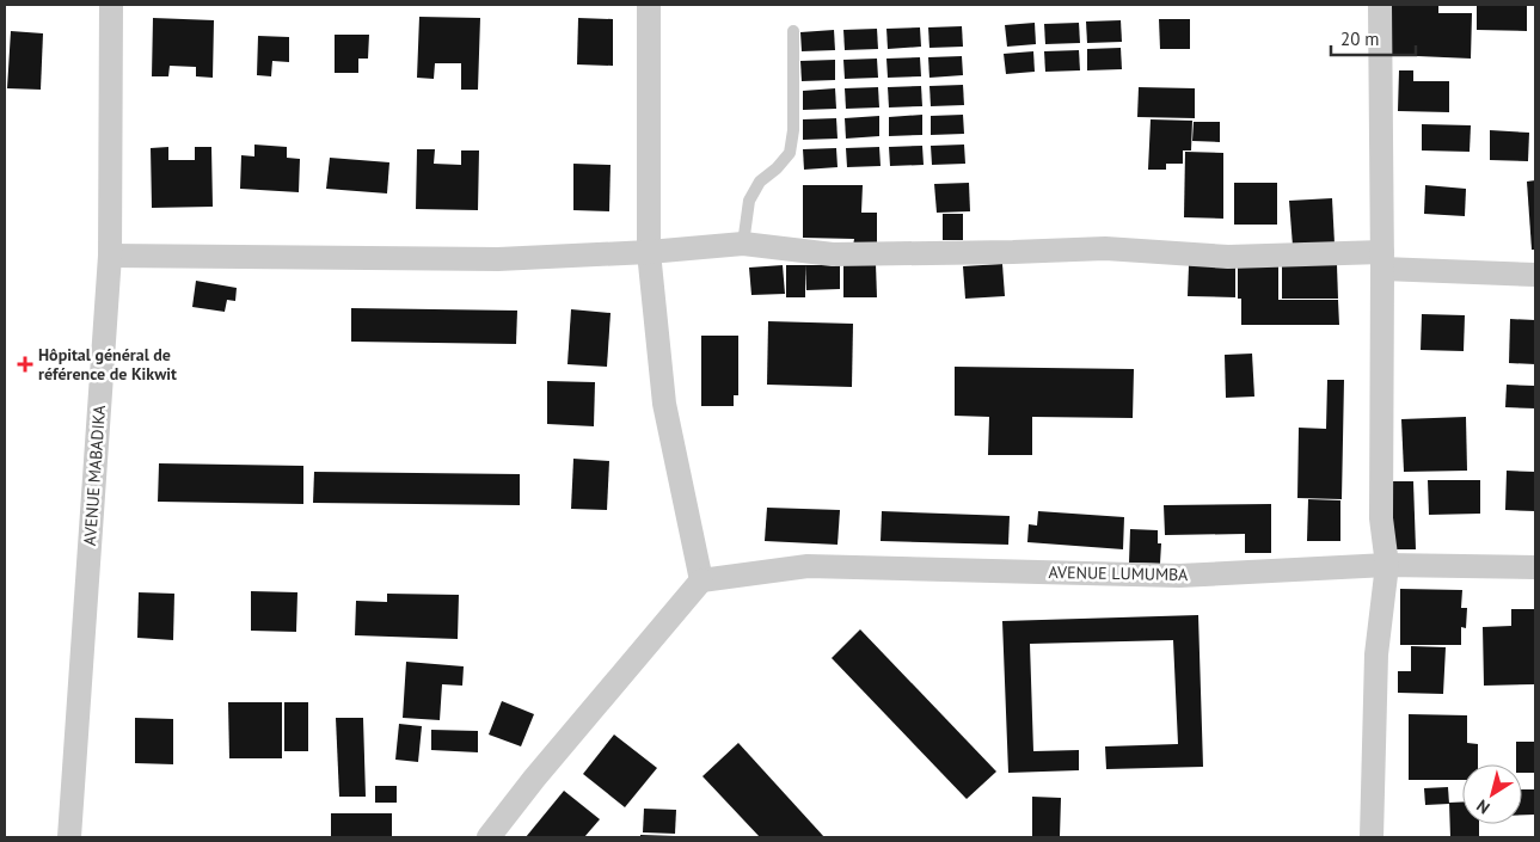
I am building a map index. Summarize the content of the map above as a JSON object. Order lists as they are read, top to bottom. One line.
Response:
{"streets":{"street":["AVENUE MABADIKA","AVENUE LUMUMBA"]},"places":{"health":["Hôpital général de référence de Kikwit"]},"scale_bar":"20 m","north":"bottom left"}
